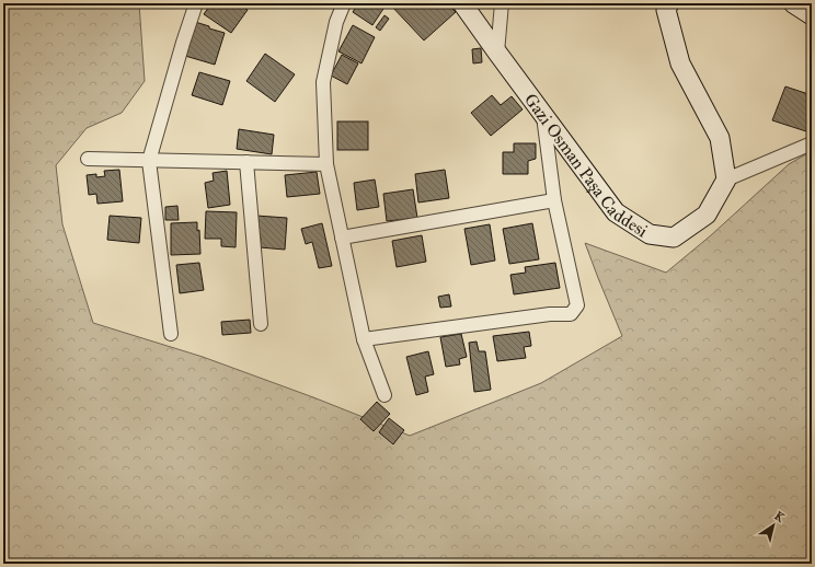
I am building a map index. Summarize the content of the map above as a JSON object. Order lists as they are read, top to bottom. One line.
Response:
{"streets":{"street":["Gazi Osman Paşa Caddesi"]},"north":"top right"}
